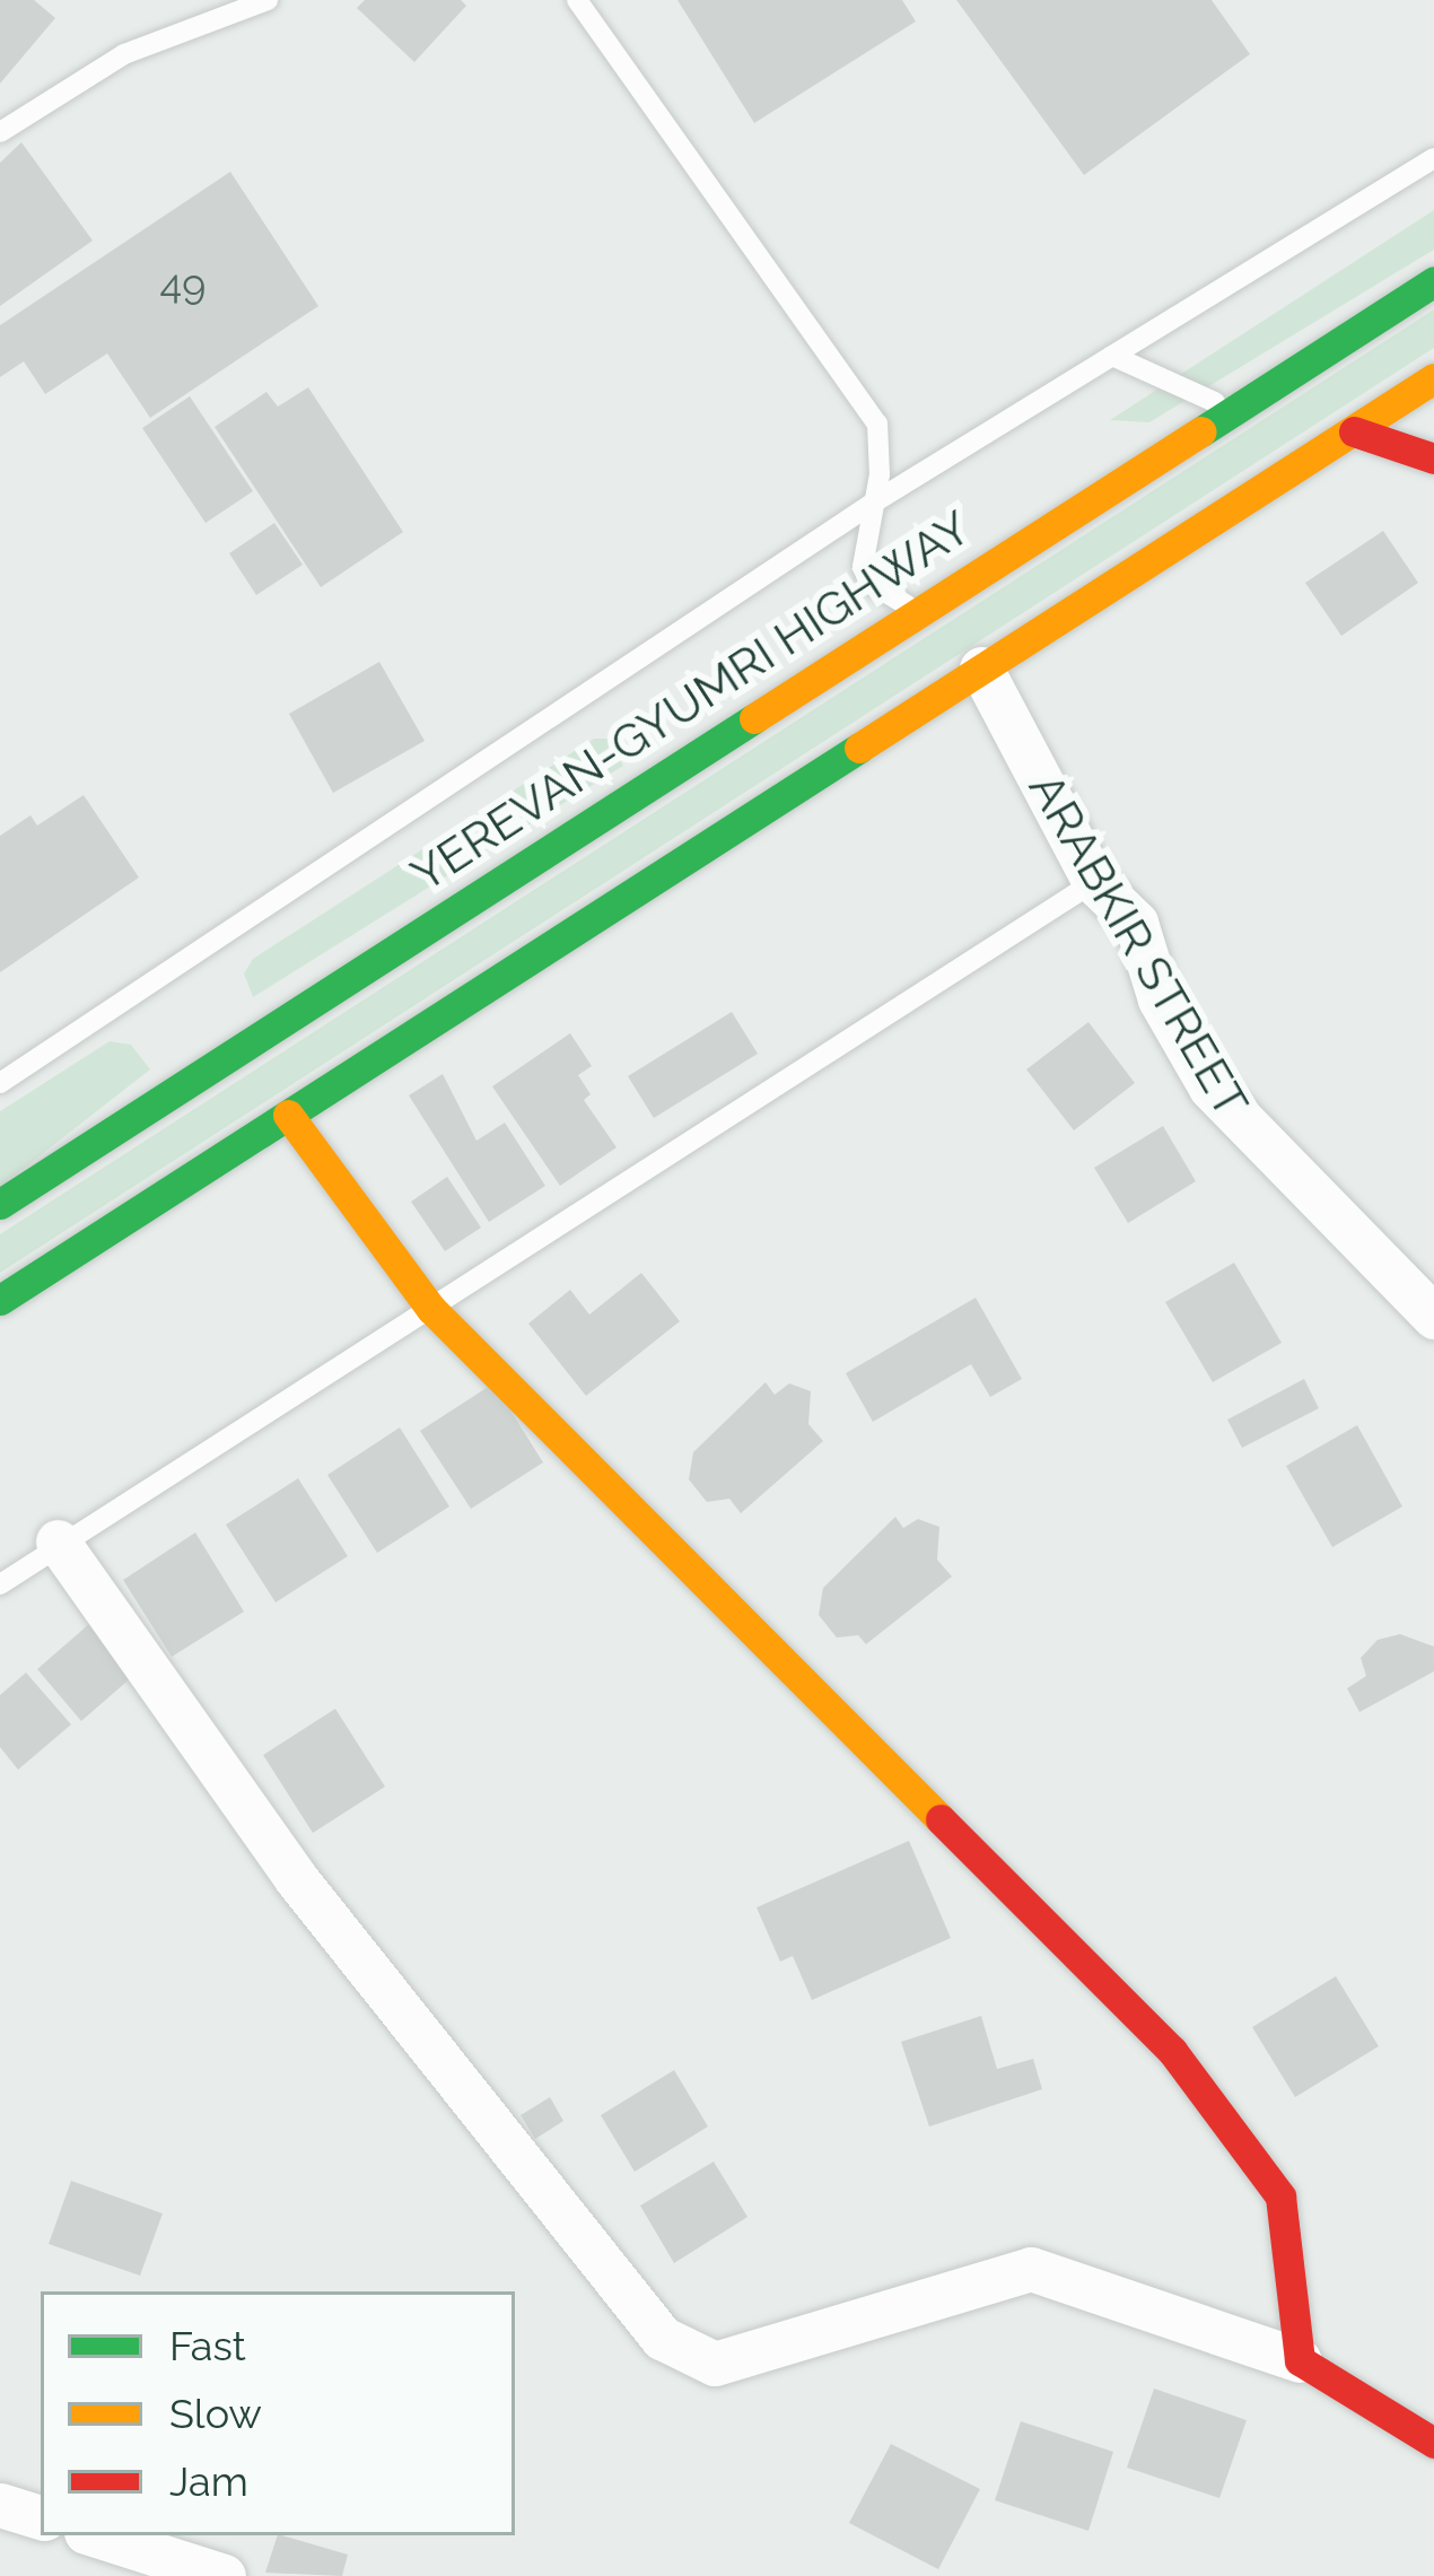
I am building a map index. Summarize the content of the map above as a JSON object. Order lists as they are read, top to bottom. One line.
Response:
{"streets":{"main road":["YEREVAN-GYUMRI HIGHWAY"],"street":["ARABKIR STREET"]},"house_numbers":["49"],"legend":["Fast","Slow","Jam"]}
